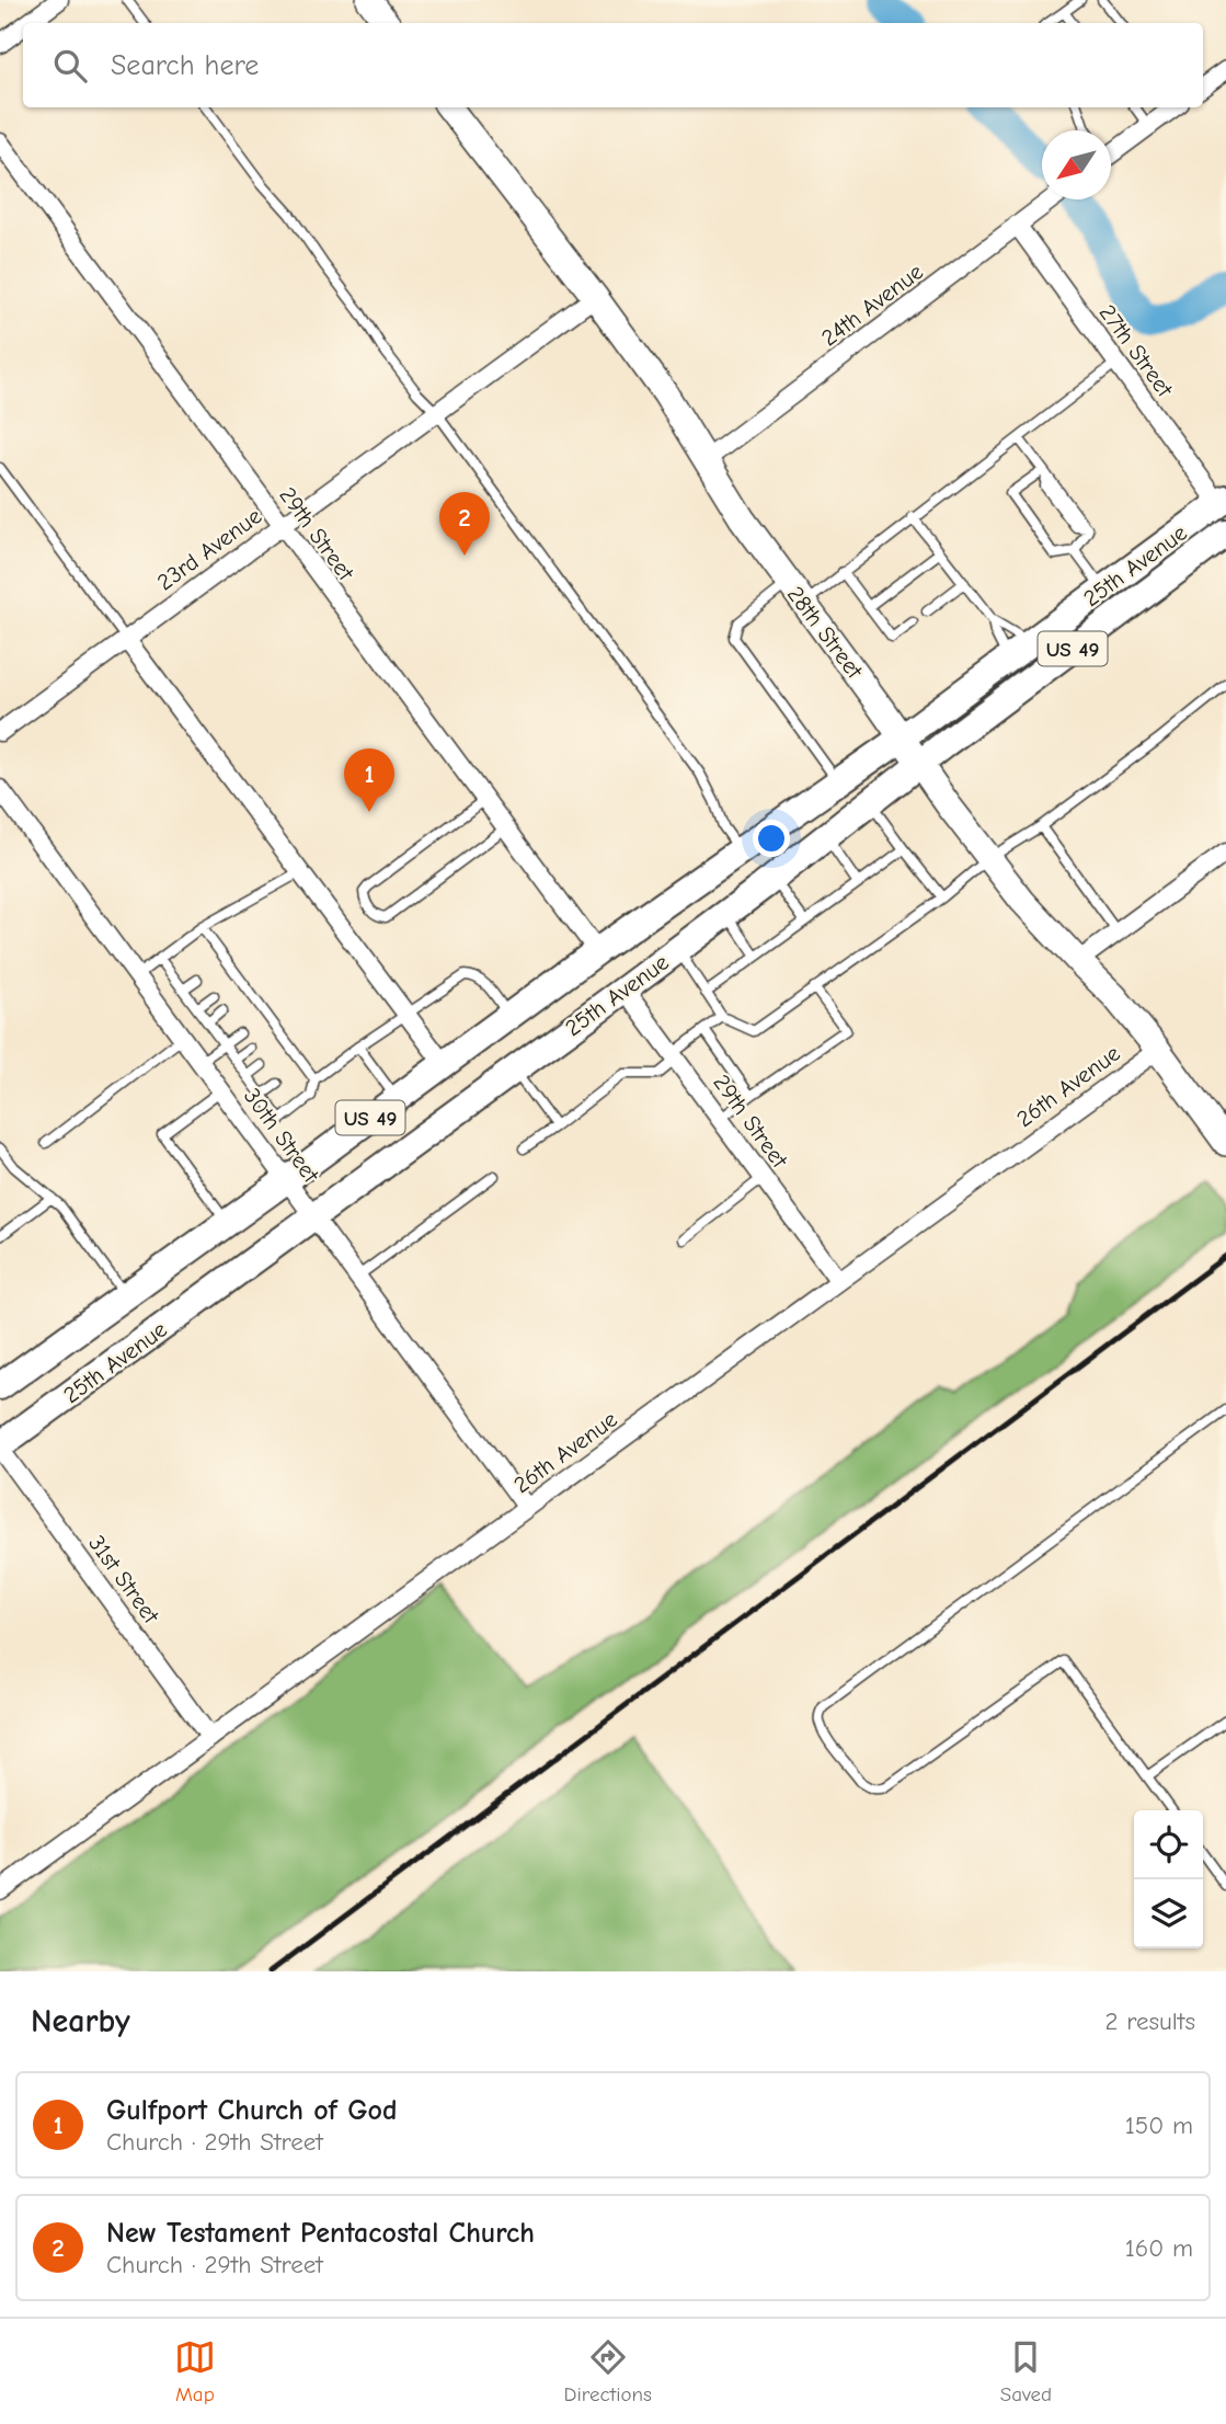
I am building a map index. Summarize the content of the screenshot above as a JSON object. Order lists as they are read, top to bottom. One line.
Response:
{"streets":{"main road":["25th Avenue","28th Street","US 49"],"street":["24th Avenue","27th Street","29th Street","23rd Avenue","26th Avenue","30th Street","31st Street"]},"crossings":[["24th Avenue","27th Street"],["24th Avenue","28th Street"],["27th Street","25th Avenue"],["29th Street","23rd Avenue"],["29th Street","25th Avenue"],["29th Street","26th Avenue"],["23rd Avenue","28th Street"],["25th Avenue","28th Street"],["25th Avenue","30th Street"],["25th Avenue","31st Street"],["28th Street","26th Avenue"],["26th Avenue","30th Street"],["26th Avenue","31st Street"]],"north":"bottom left","page":{"search":"Search here","pins":["2","1"],"heading":["Nearby","2 results"],"list":[{"mark":"1","name":"Gulfport Church of God","note":"Church · 29th Street","value":"150 m"},{"mark":"2","name":"New Testament Pentacostal Church","note":"Church · 29th Street","value":"160 m"}],"nav":["Map","Directions","Saved"]}}
